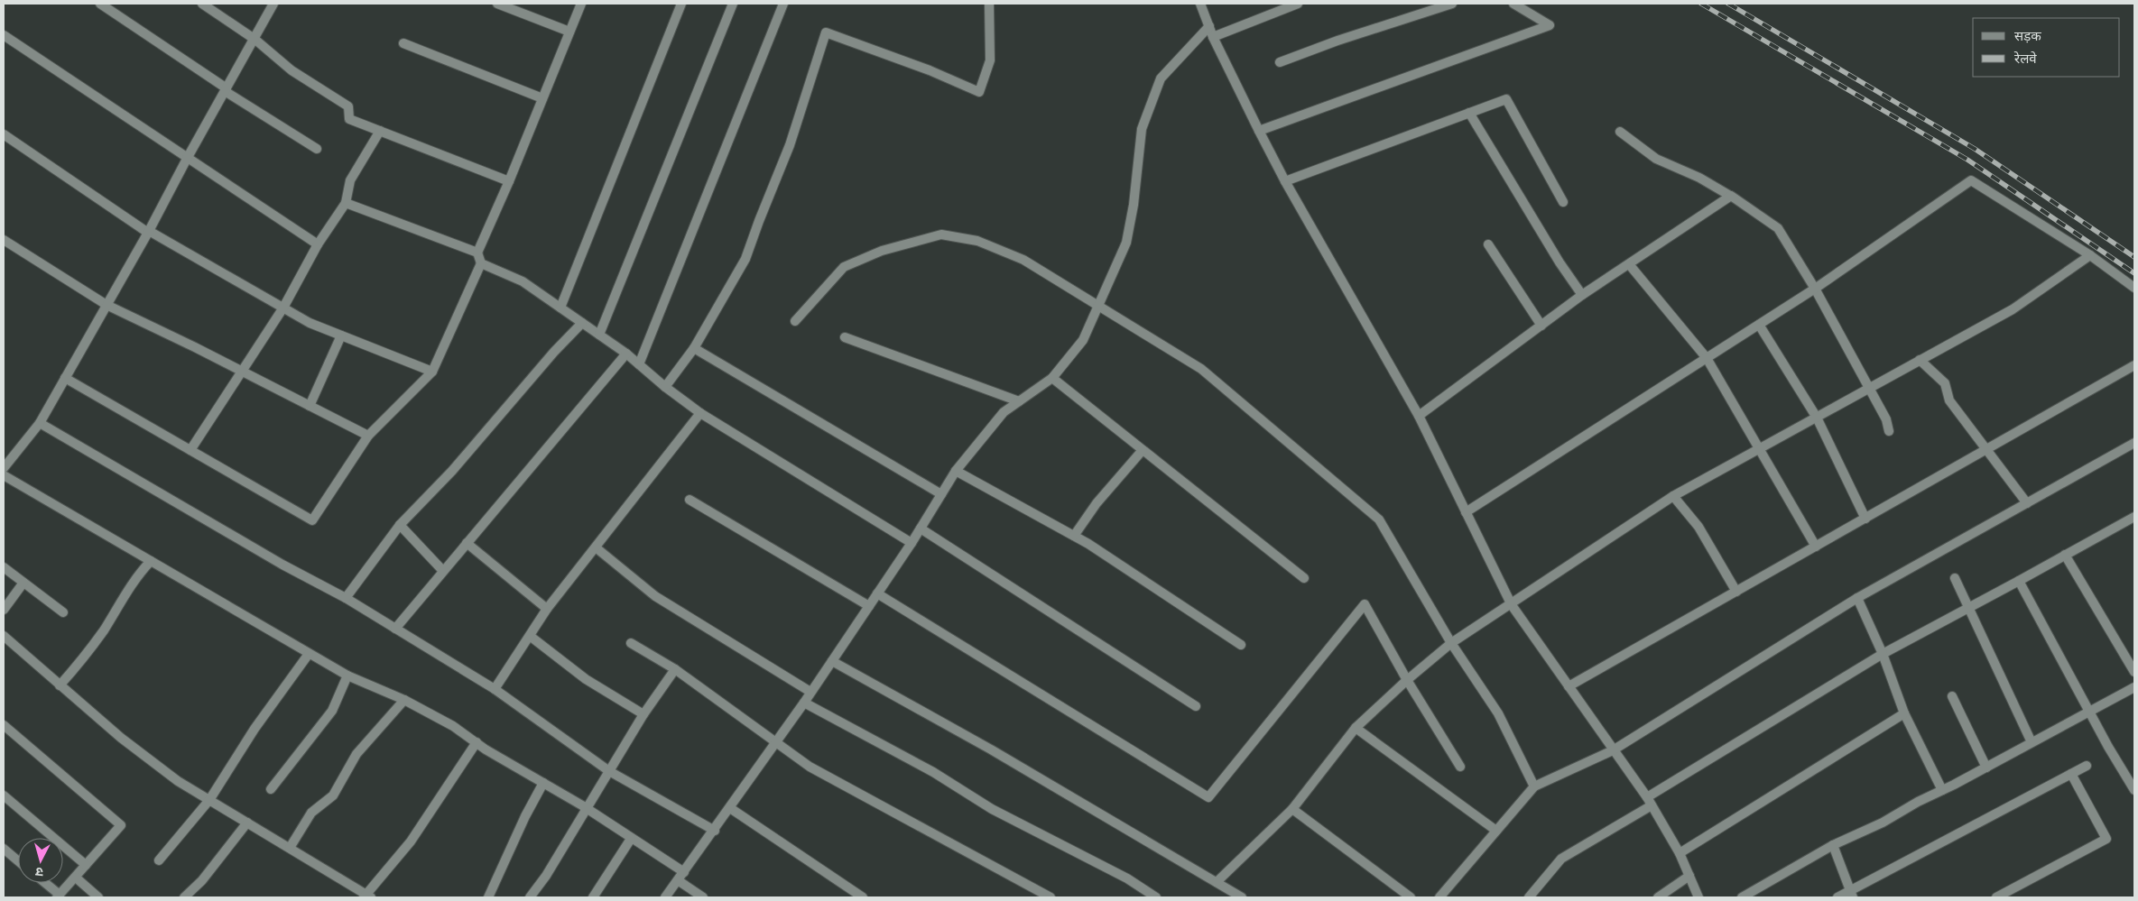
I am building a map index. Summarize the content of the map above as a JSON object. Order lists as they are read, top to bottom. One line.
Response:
{"legend":["सड़क","रेलवे"],"north":"bottom"}
